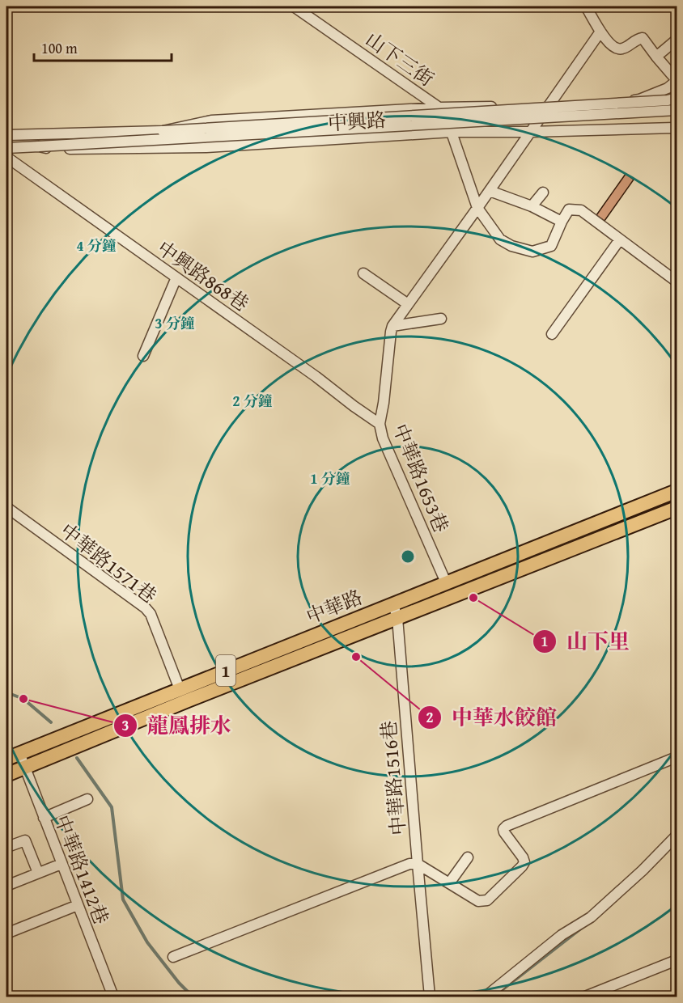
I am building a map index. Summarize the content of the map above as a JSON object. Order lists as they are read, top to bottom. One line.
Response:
{"streets":{"main road":["中華路","1"],"street":["山下三街","中興路","中興路868巷","中華路1653巷","中華路1571巷","中華路1516巷","中華路1412巷"]},"crossings":[["山下三街","中興路"],["山下三街","中華路1653巷"],["中興路","中華路1653巷"],["中興路868巷","中華路1653巷"],["中華路1653巷","中華路"],["中華路1571巷","中華路"],["中華路","中華路1516巷"],["中華路","中華路1412巷"]],"places":["山下里","中華水餃館","龍鳳排水"],"scale_bar":"100 m","rings":["4 分鐘","3 分鐘","2 分鐘","1 分鐘"]}
